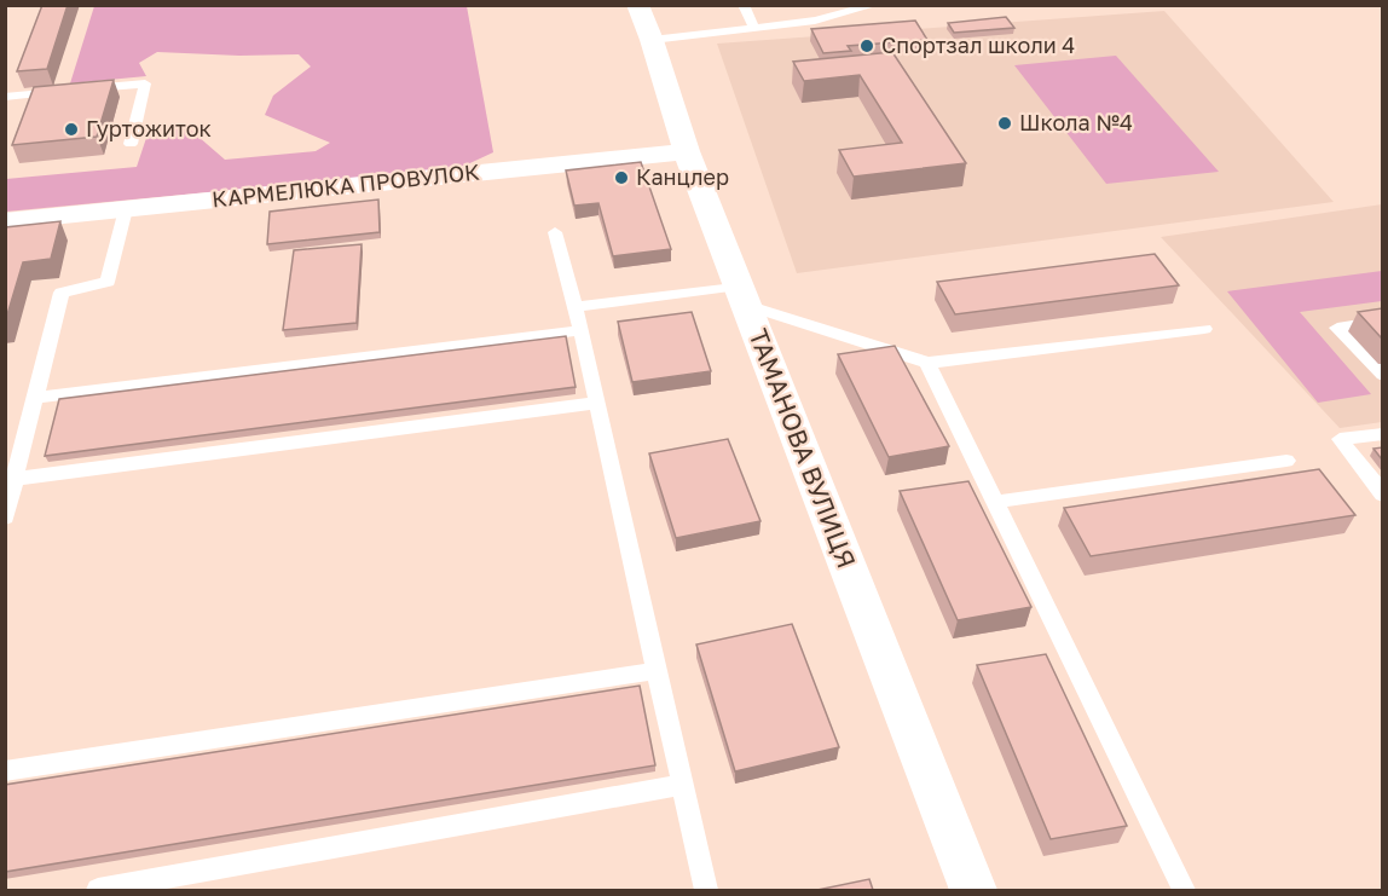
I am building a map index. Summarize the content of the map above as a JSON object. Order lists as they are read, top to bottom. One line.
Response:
{"streets":{"street":["КАРМЕЛЮКА ПРОВУЛОК","ТАМАНОВА ВУЛИЦЯ"]},"crossings":[["КАРМЕЛЮКА ПРОВУЛОК","ТАМАНОВА ВУЛИЦЯ"]],"places":["Спортзал школи 4","Школа №4","Гуртожиток","Канцлер"]}
